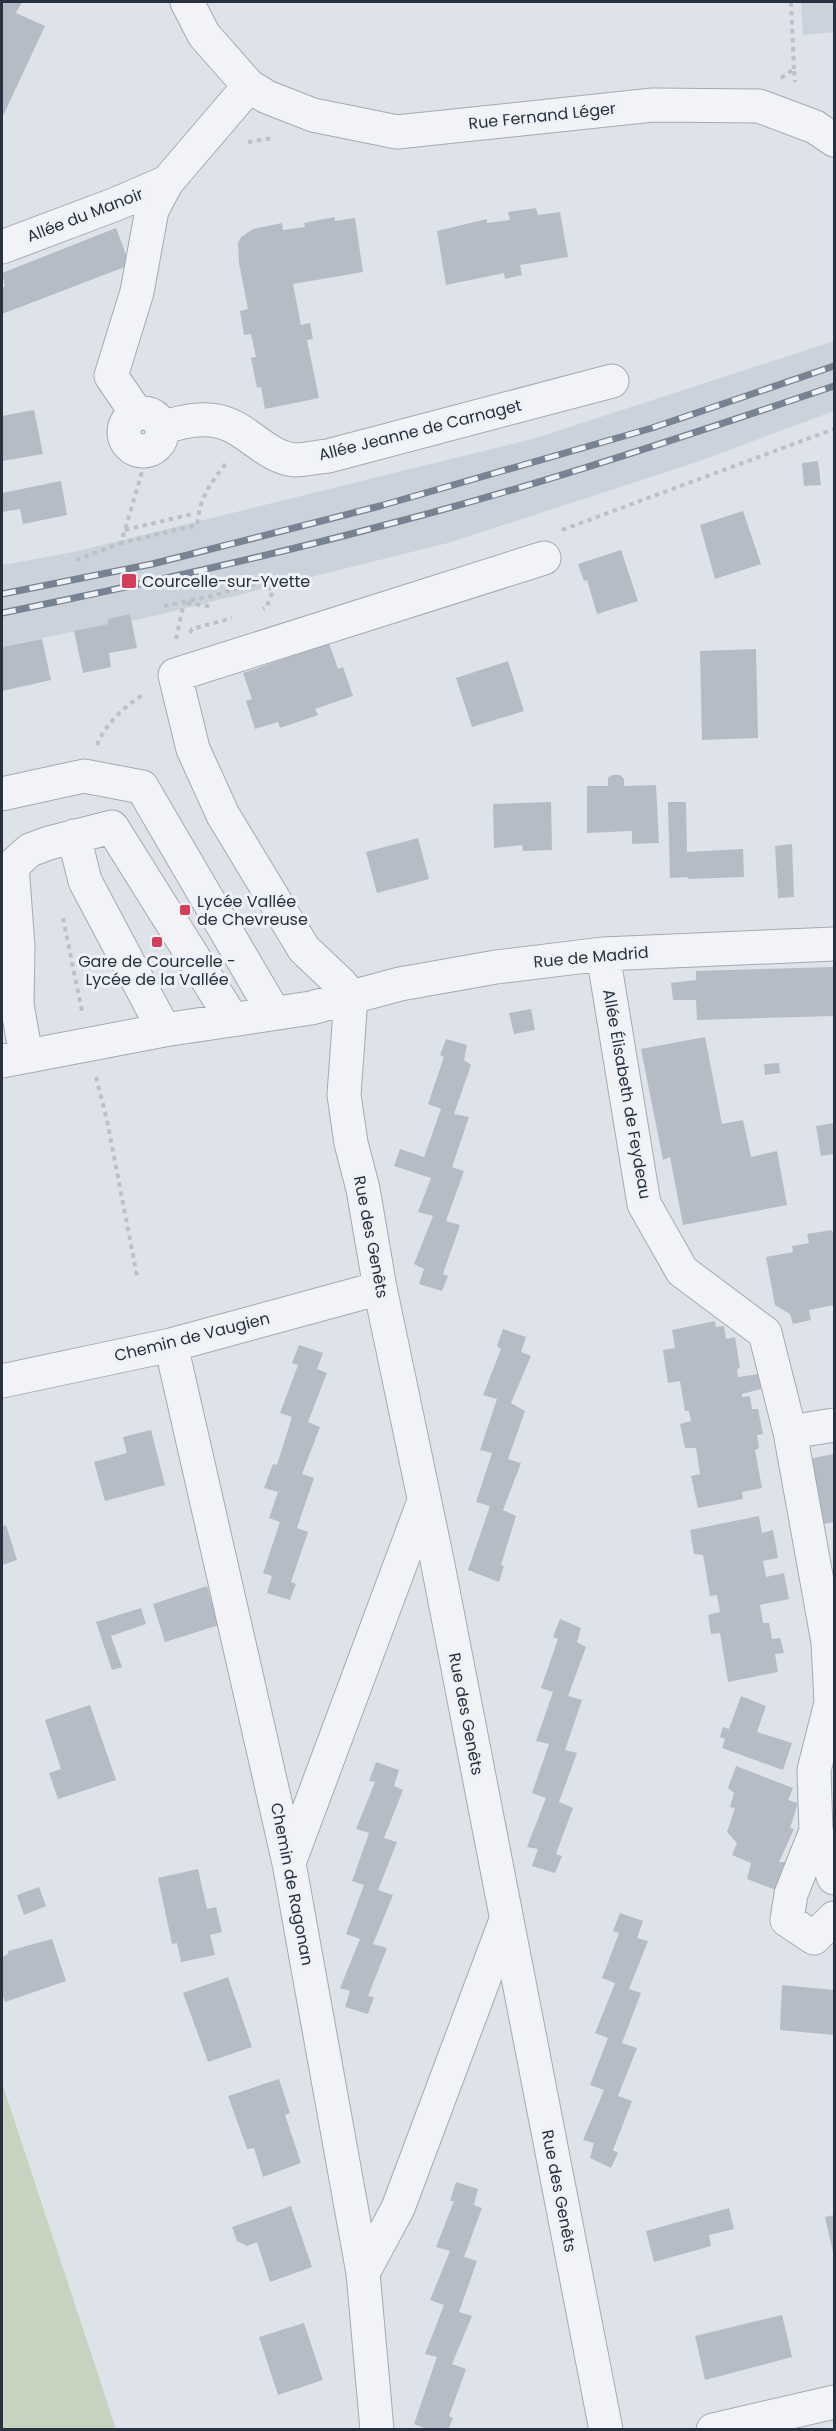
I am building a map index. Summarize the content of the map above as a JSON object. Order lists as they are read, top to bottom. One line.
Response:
{"streets":{"street":["Rue Fernand Léger","Allée du Manoir","Allée Jeanne de Carnaget","Rue de Madrid","Allée Élisabeth de Feydeau","Rue des Genêts","Chemin de Vaugien","Chemin de Ragonan"]},"crossings":[["Rue de Madrid","Allée Élisabeth de Feydeau"],["Rue de Madrid","Rue des Genêts"],["Rue des Genêts","Chemin de Vaugien"],["Chemin de Vaugien","Chemin de Ragonan"]],"places":{"transit":["Courcelle-sur-Yvette","Lycée Vallée de Chevreuse","Gare de Courcelle - Lycée de la Vallée"]}}
